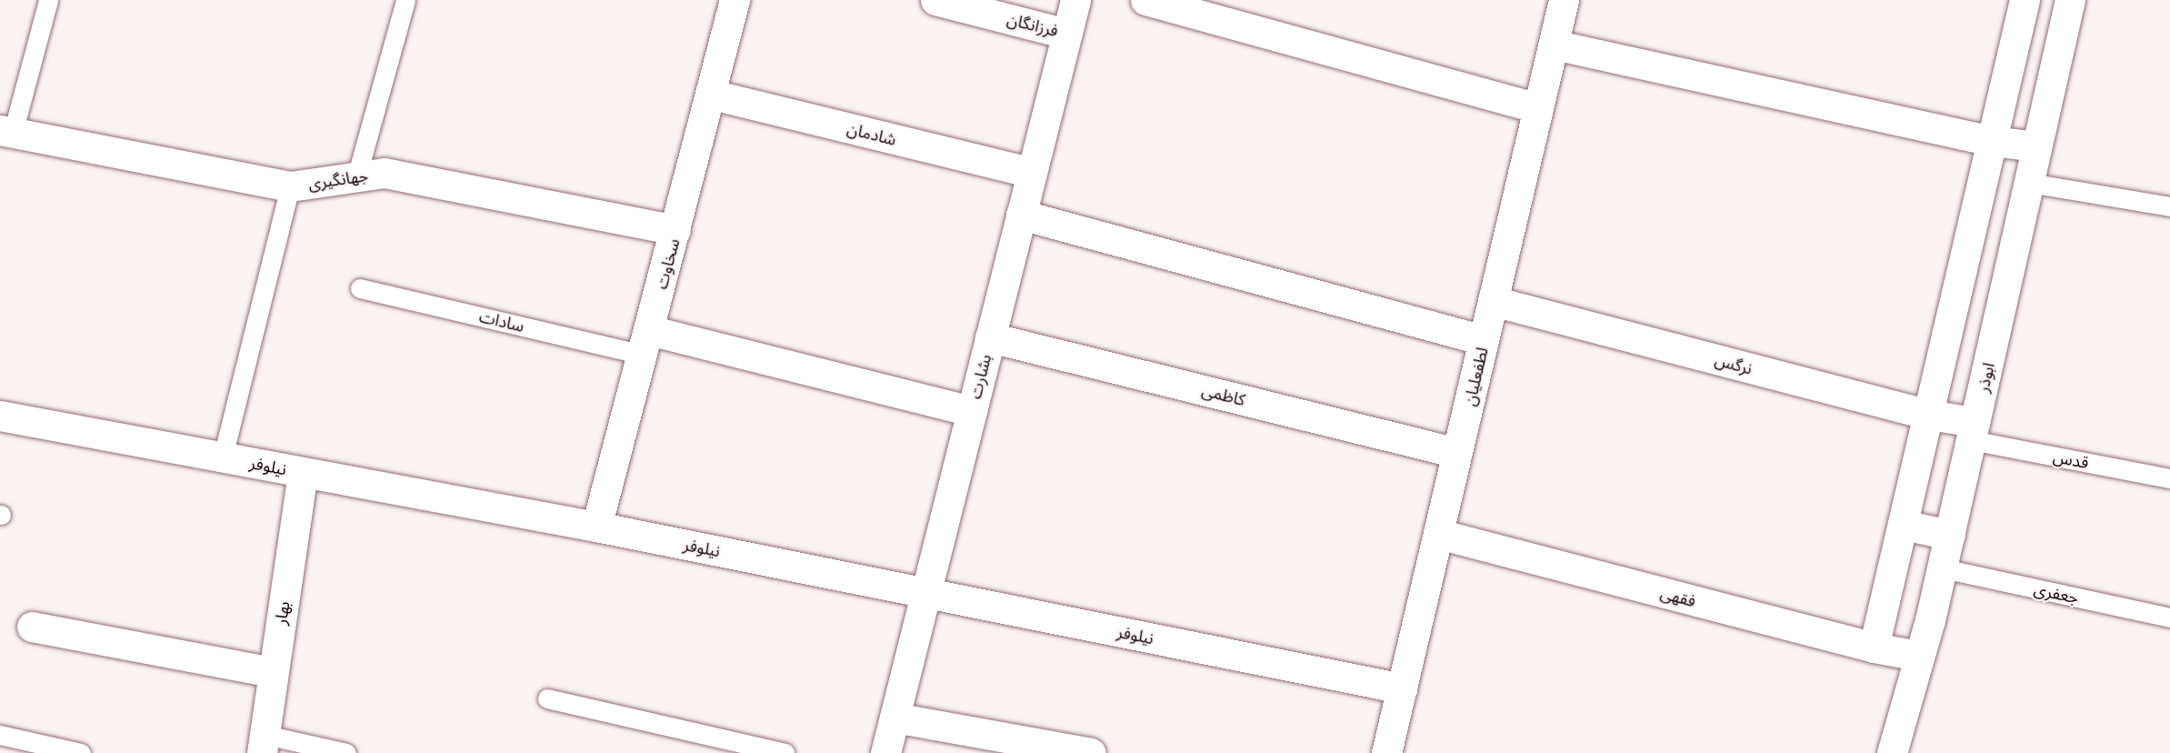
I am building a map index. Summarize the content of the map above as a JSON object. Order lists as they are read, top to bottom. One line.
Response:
{"streets":{"street":["فرزانگان","شادمان","جهانگیری","سخاوت","نرگس","بشارت","لطفعلیان","ابوذر","کاظمی","نیلوفر","فقهی","بهار"],"lane":["سادات","قدس","جعفری"]},"crossings":[["فرزانگان","بشارت"],["شادمان","سخاوت"],["شادمان","بشارت"],["جهانگیری","سخاوت"],["سخاوت","سادات"],["سخاوت","نیلوفر"],["نرگس","لطفعلیان"],["نرگس","ابوذر"],["نرگس","قدس"],["بشارت","کاظمی"],["بشارت","نیلوفر"],["لطفعلیان","کاظمی"],["لطفعلیان","نیلوفر"],["لطفعلیان","فقهی"],["ابوذر","قدس"],["ابوذر","جعفری"],["ابوذر","فقهی"],["نیلوفر","بهار"]]}
